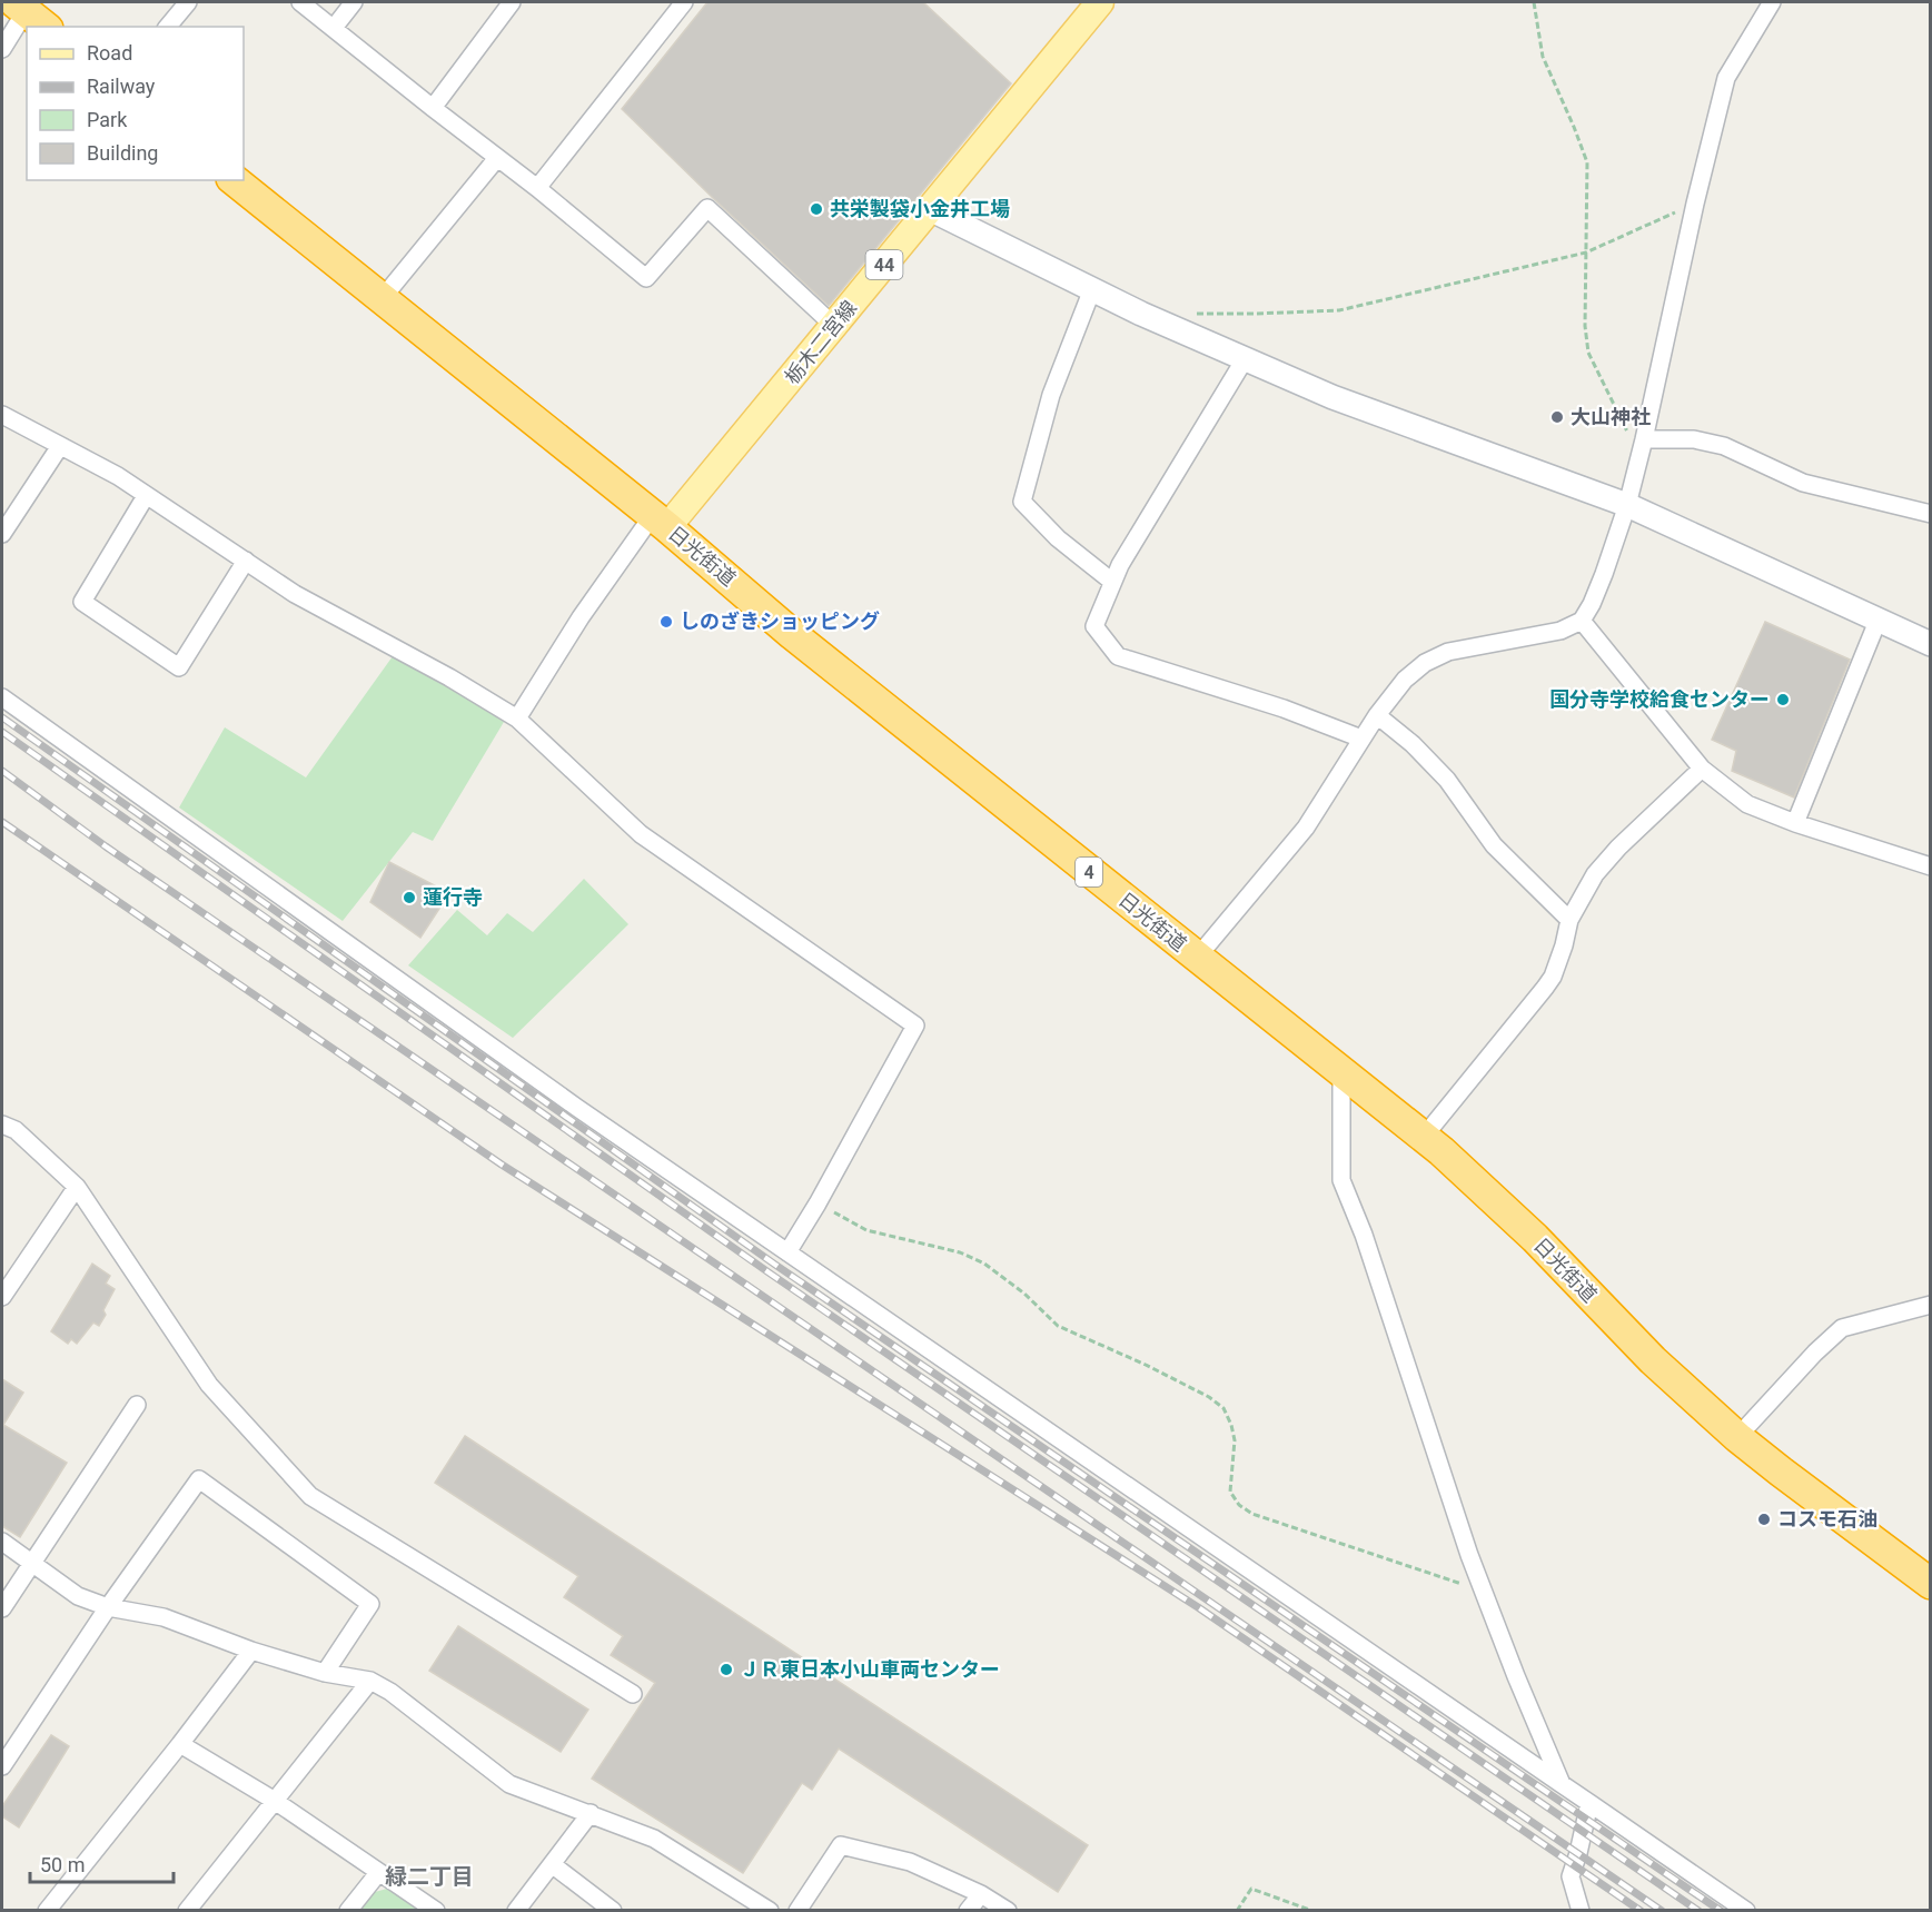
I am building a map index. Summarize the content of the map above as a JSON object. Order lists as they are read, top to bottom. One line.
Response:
{"streets":{"highway":["日光街道","4"],"main road":["44","栃木二宮線"]},"crossings":[["栃木二宮線","日光街道"]],"districts":["緑二丁目"],"places":["共栄製袋小金井工場","大山神社","しのざきショッピング","国分寺学校給食センター","蓮行寺","コスモ石油","ＪＲ東日本小山車両センター"],"legend":["Road","Railway","Park","Building"],"scale_bar":"50 m"}
